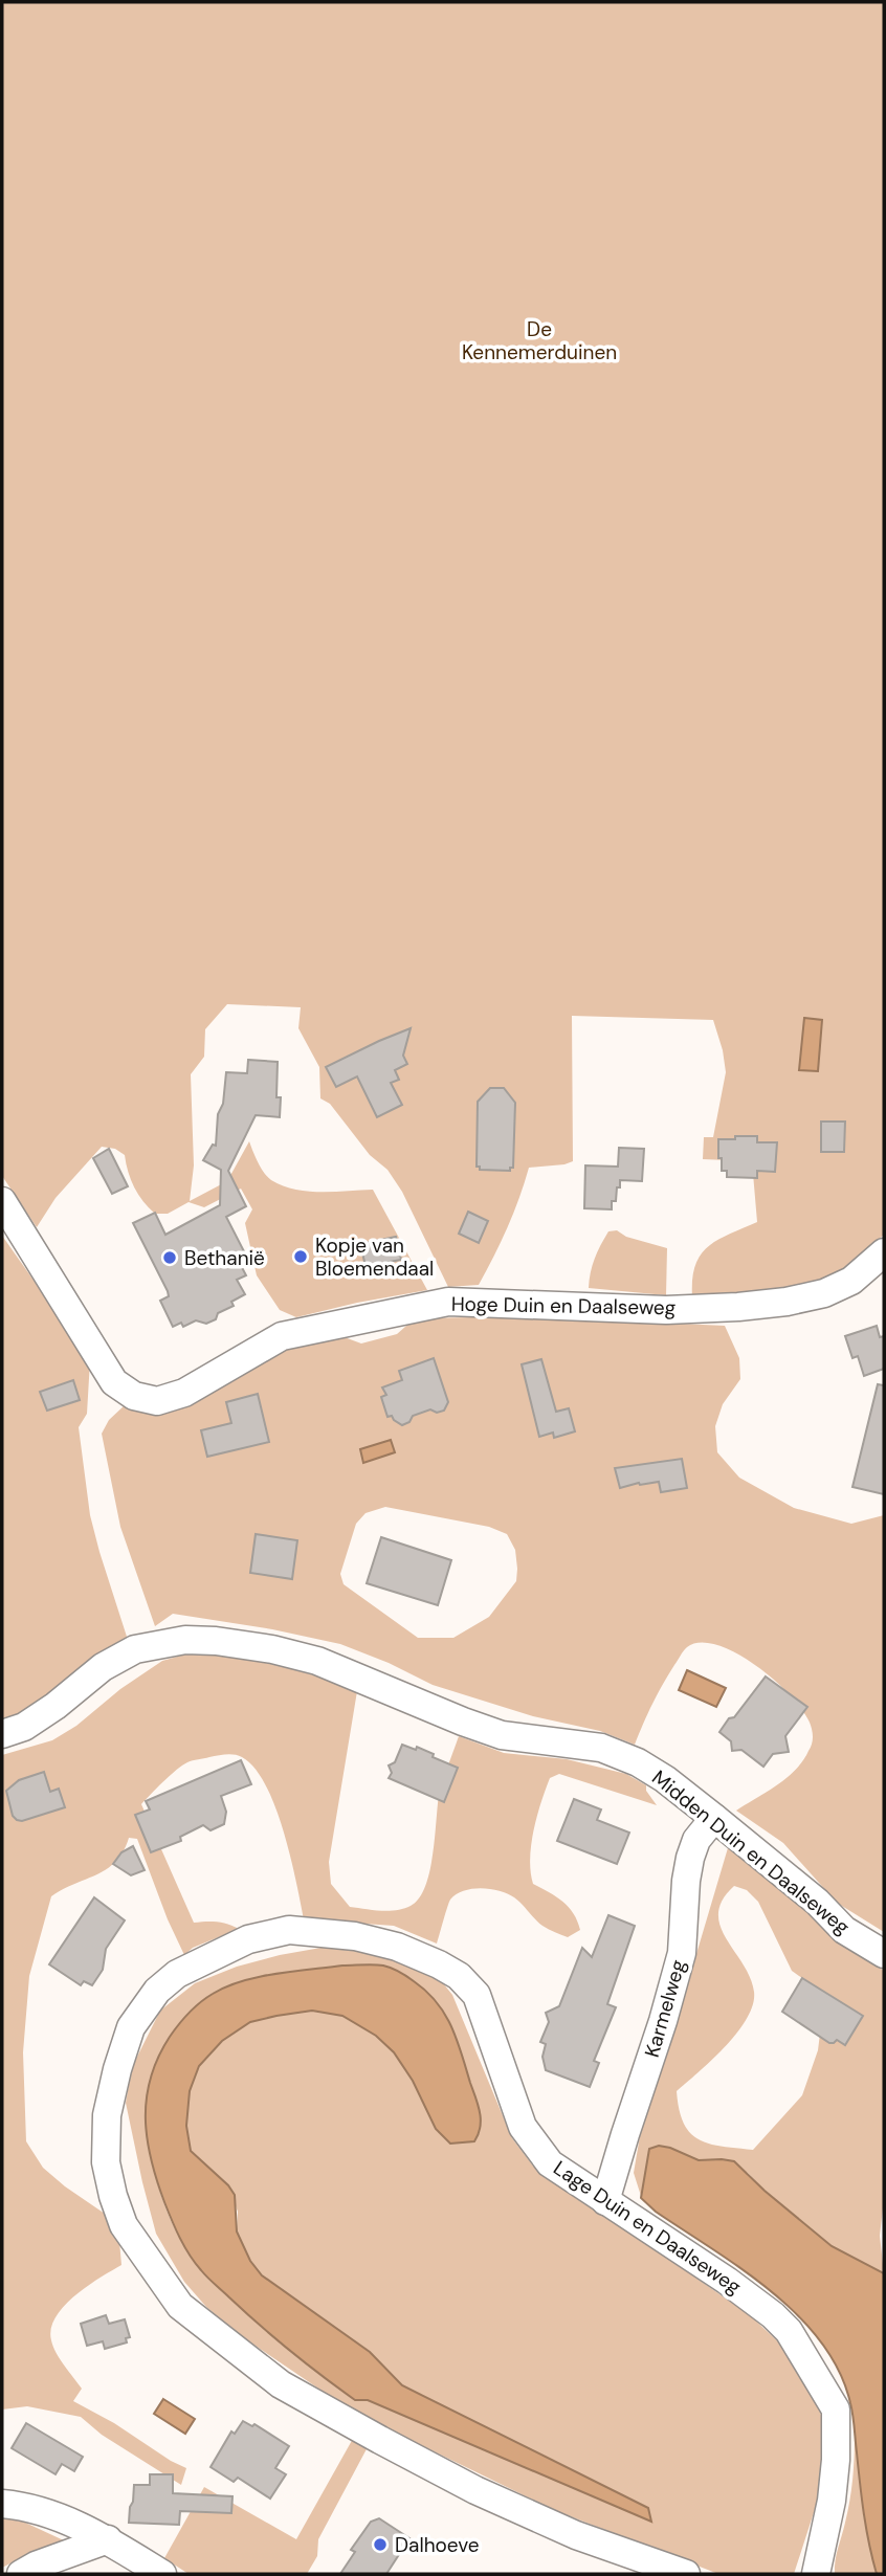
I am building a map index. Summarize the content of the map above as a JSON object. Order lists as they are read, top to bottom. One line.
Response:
{"streets":{"street":["Hoge Duin en Daalseweg","Midden Duin en Daalseweg","Karmelweg","Lage Duin en Daalseweg"]},"crossings":[["Midden Duin en Daalseweg","Karmelweg"],["Karmelweg","Lage Duin en Daalseweg"]],"parks":["De Kennemerduinen"],"places":["Kopje van Bloemendaal","Bethanië","Dalhoeve"]}
